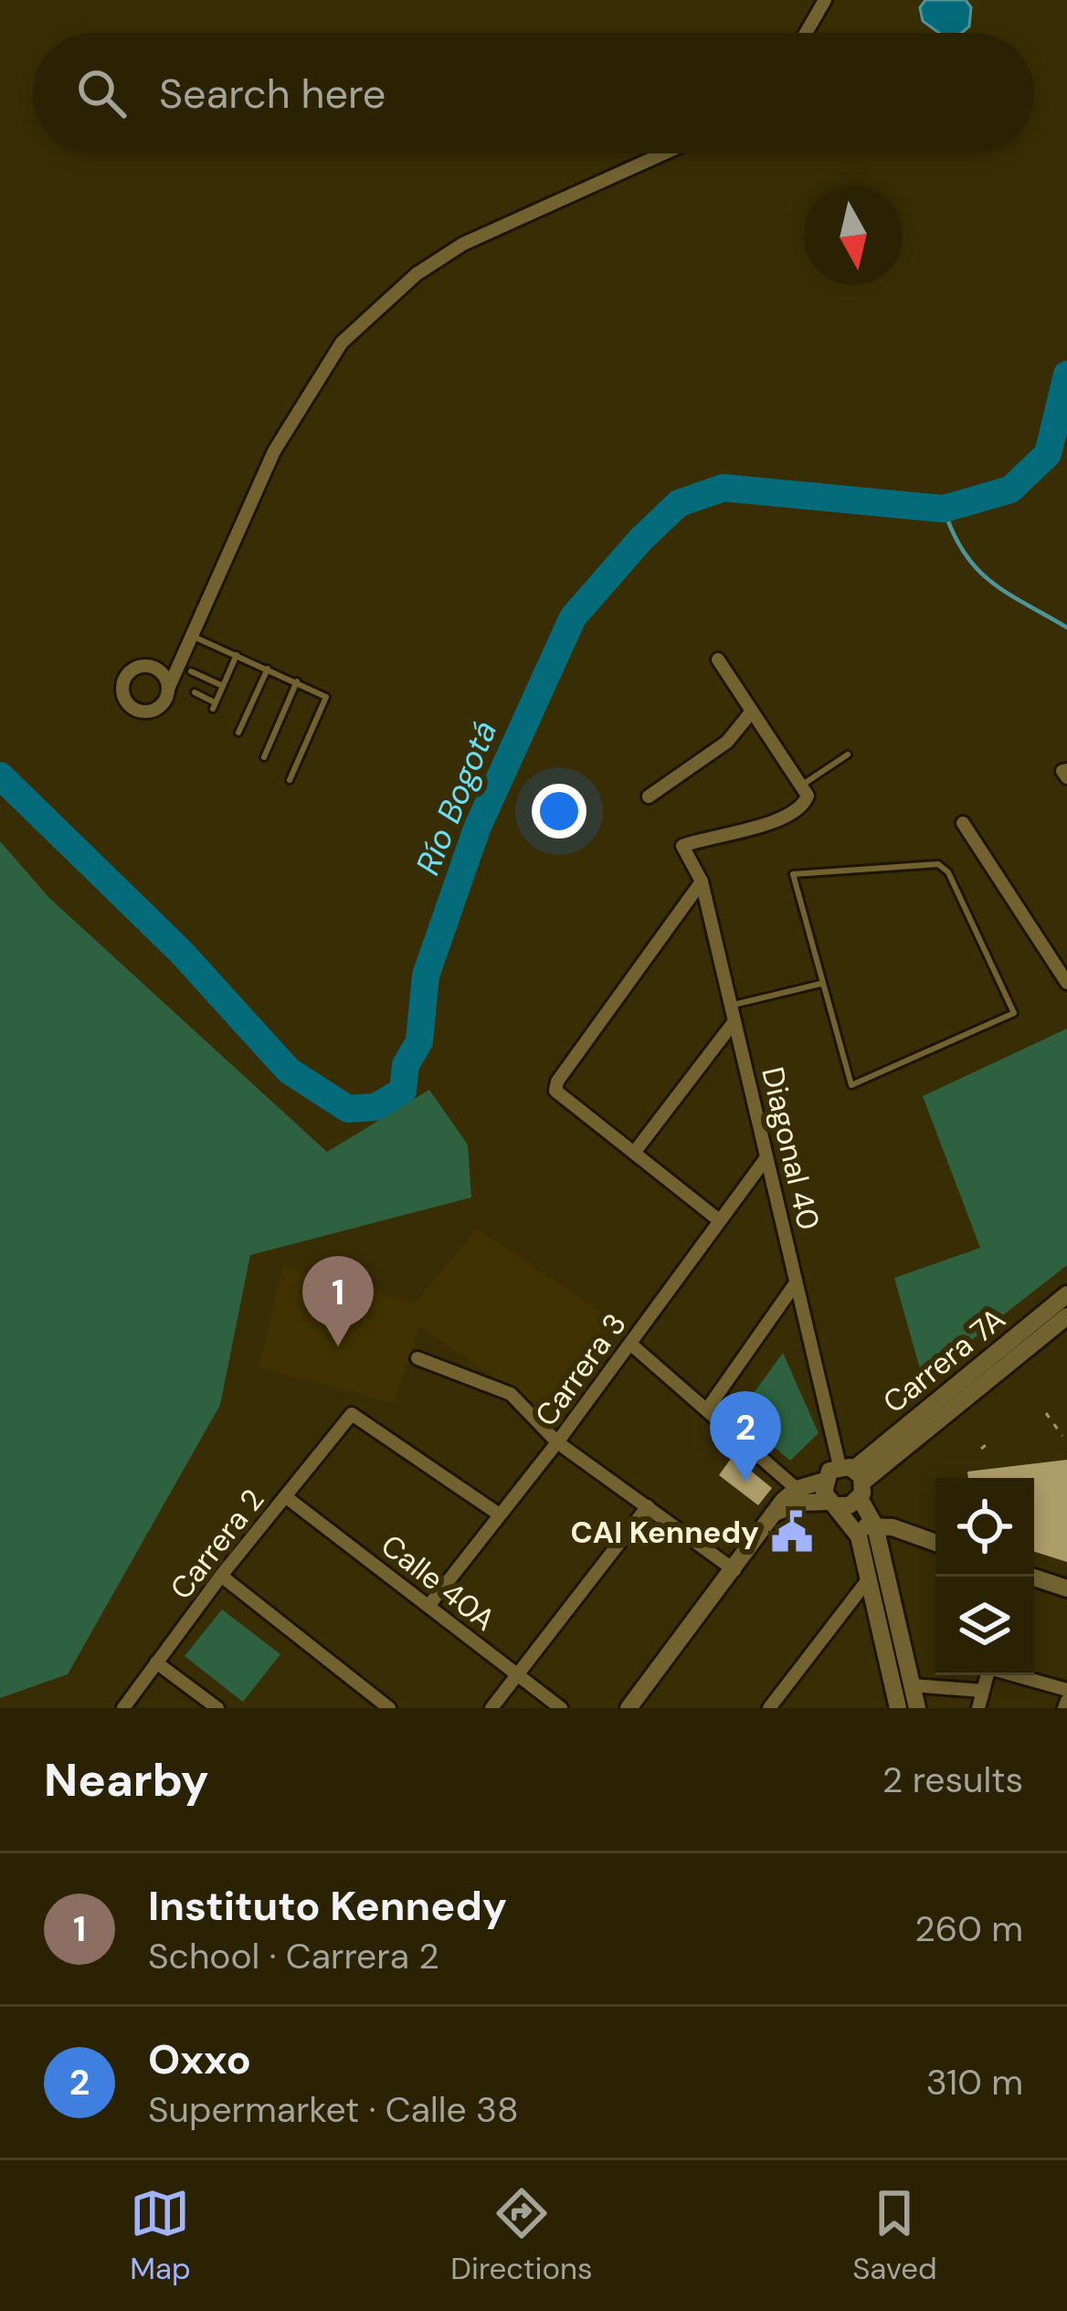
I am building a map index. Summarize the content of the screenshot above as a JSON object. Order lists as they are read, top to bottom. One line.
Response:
{"streets":{"main road":["Diagonal 40","Carrera 7A"],"street":["Carrera 3","Carrera 2","Calle 40A"]},"crossings":[["Diagonal 40","Carrera 7A"],["Diagonal 40","Carrera 3"],["Carrera 3","Carrera 2"],["Carrera 3","Calle 40A"],["Carrera 2","Calle 40A"]],"water":["Río Bogotá"],"places":{"public building":["CAI Kennedy"]},"north":"bottom","page":{"search":"Search here","pins":["1","2"],"heading":["Nearby","2 results"],"list":[{"mark":"1","name":"Instituto Kennedy","note":"School · Carrera 2","value":"260 m"},{"mark":"2","name":"Oxxo","note":"Supermarket · Calle 38","value":"310 m"}],"nav":["Map","Directions","Saved"]}}
